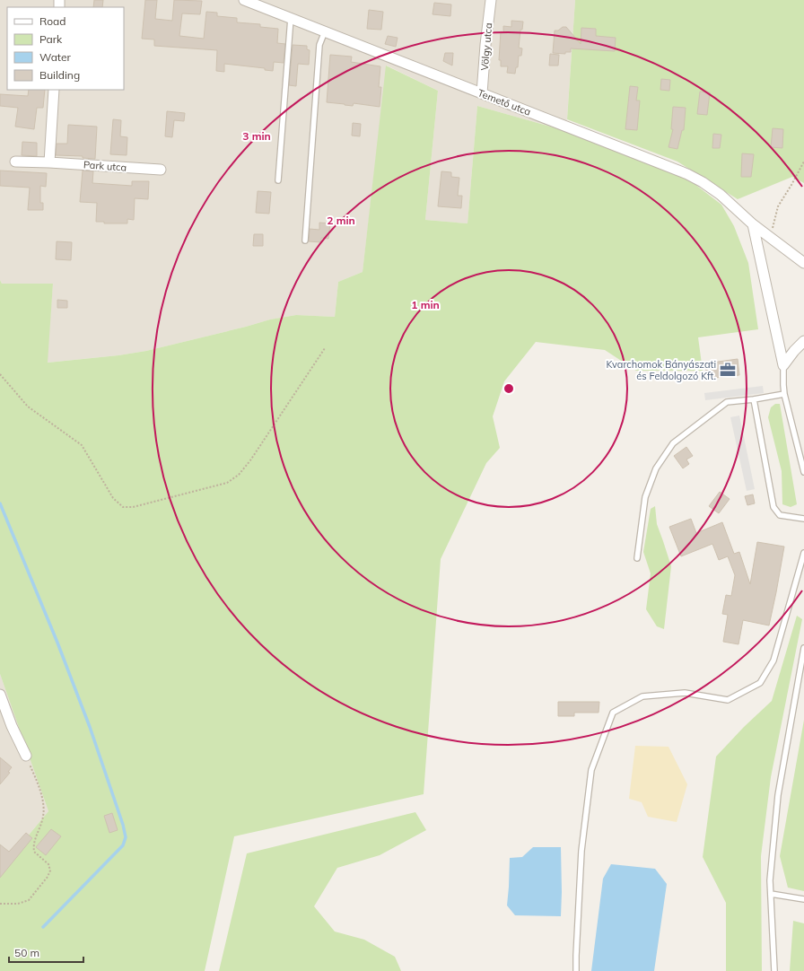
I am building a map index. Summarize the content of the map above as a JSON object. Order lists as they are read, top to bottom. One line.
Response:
{"streets":{"street":["Völgy utca","Temető utca","Park utca"]},"crossings":[["Völgy utca","Temető utca"]],"places":{"office":["Kvarchomok Bányászati és Feldolgozó Kft."]},"legend":["Road","Park","Water","Building"],"scale_bar":"50 m","rings":["3 min","2 min","1 min"]}
